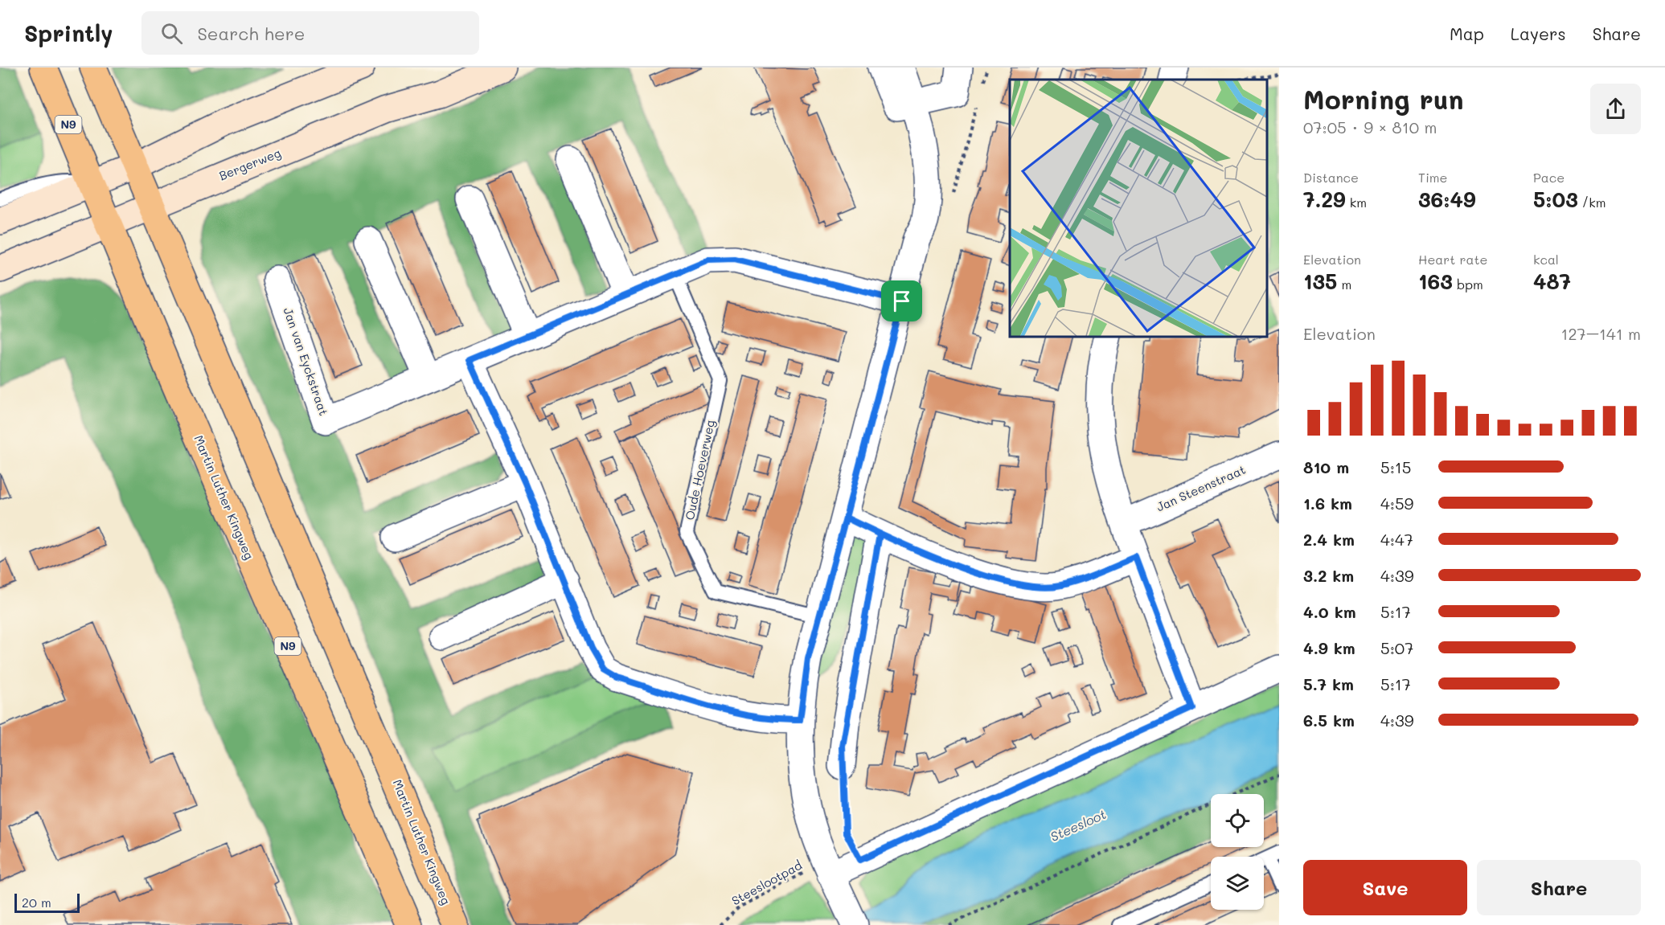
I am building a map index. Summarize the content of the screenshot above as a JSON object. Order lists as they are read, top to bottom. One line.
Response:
{"streets":{"highway":["N9","Martin Luther Kingweg"],"main road":["Bergerweg"],"street":["Jan van Eyckstraat","Jan Steenstraat"],"lane":["Oude Hoeverweg"],"path":["Steeslootpad"]},"crossings":[["Bergerweg","Martin Luther Kingweg"],["Jan van Eyckstraat","Oude Hoeverweg"]],"water":["Steesloot"],"scale_bar":"20 m","page":{"header":"Sprintly","search":"Search here","nav":["Map","Layers","Share"],"heading":["Morning run","07:05 · 9 × 810 m"],"stats":[["Distance","7.29 km"],["Time","36:49"],["Pace","5:03 /km"],["Elevation","135 m"],["Heart rate","163 bpm"],["kcal","487"]],"chart":["Elevation","127–141 m"],"list":[{"name":"810 m","note":"5:15"},{"name":"1.6 km","note":"4:59"},{"name":"2.4 km","note":"4:47"},{"name":"3.2 km","note":"4:39"},{"name":"4.0 km","note":"5:17"},{"name":"4.9 km","note":"5:07"},{"name":"5.7 km","note":"5:17"},{"name":"6.5 km","note":"4:39"}],"buttons":["Save","Share"],"scale":"20 m"}}
